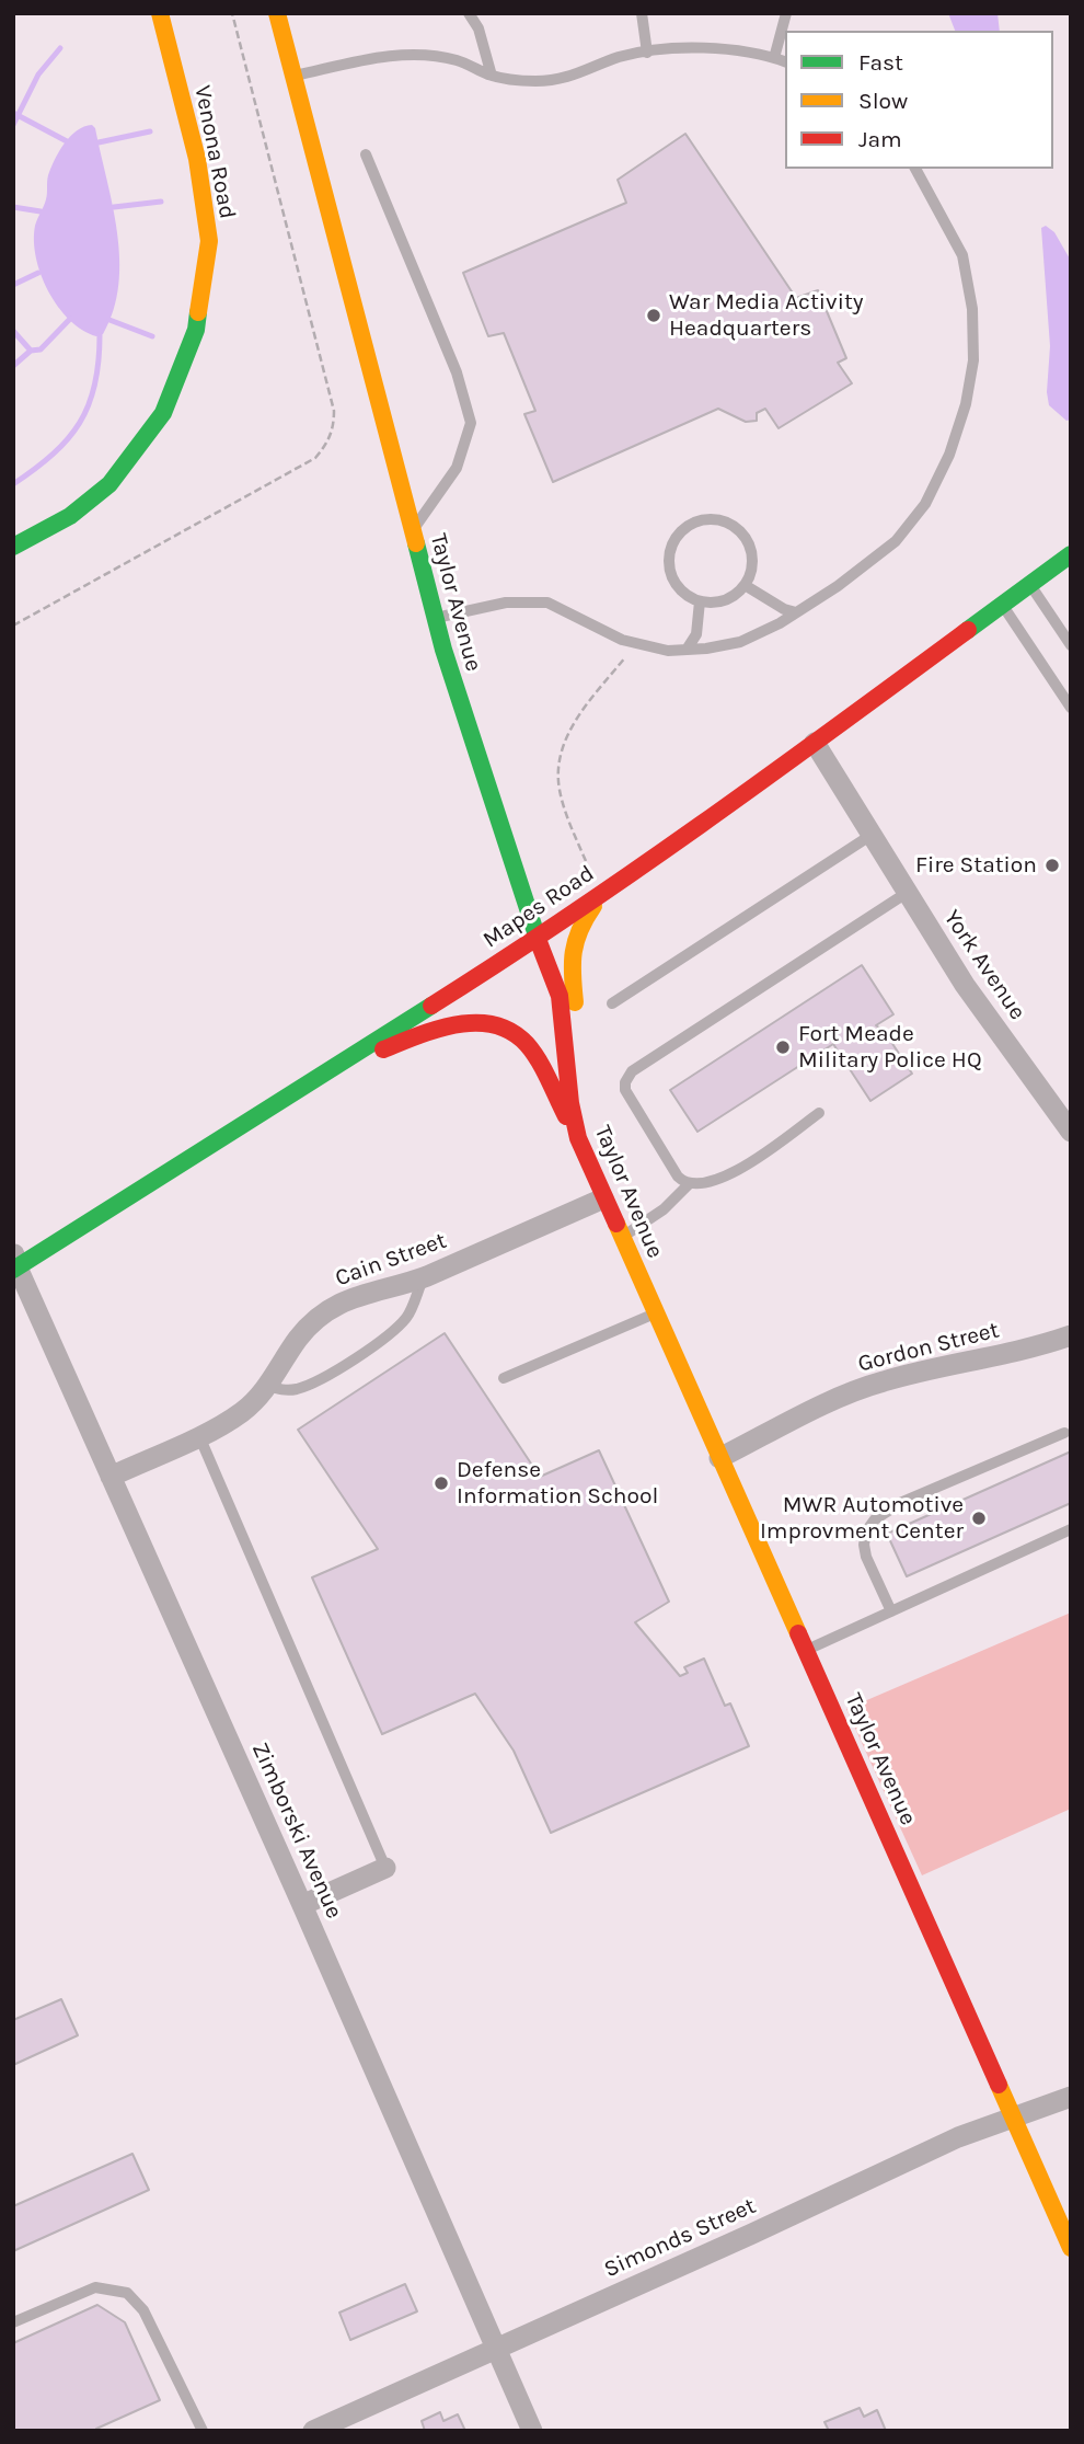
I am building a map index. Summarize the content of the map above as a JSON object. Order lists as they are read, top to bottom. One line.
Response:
{"streets":{"street":["Venona Road","Taylor Avenue","Mapes Road","York Avenue","Cain Street","Gordon Street","Zimborski Avenue","Simonds Street"]},"crossings":[["Taylor Avenue","Mapes Road"],["Taylor Avenue","Cain Street"],["Taylor Avenue","Gordon Street"],["Taylor Avenue","Simonds Street"],["Mapes Road","York Avenue"],["Mapes Road","Zimborski Avenue"],["Cain Street","Zimborski Avenue"],["Zimborski Avenue","Simonds Street"]],"places":["War Media Activity Headquarters","Fire Station","Fort Meade Military Police HQ","Defense Information School","MWR Automotive Improvment Center"],"legend":["Fast","Slow","Jam"]}
